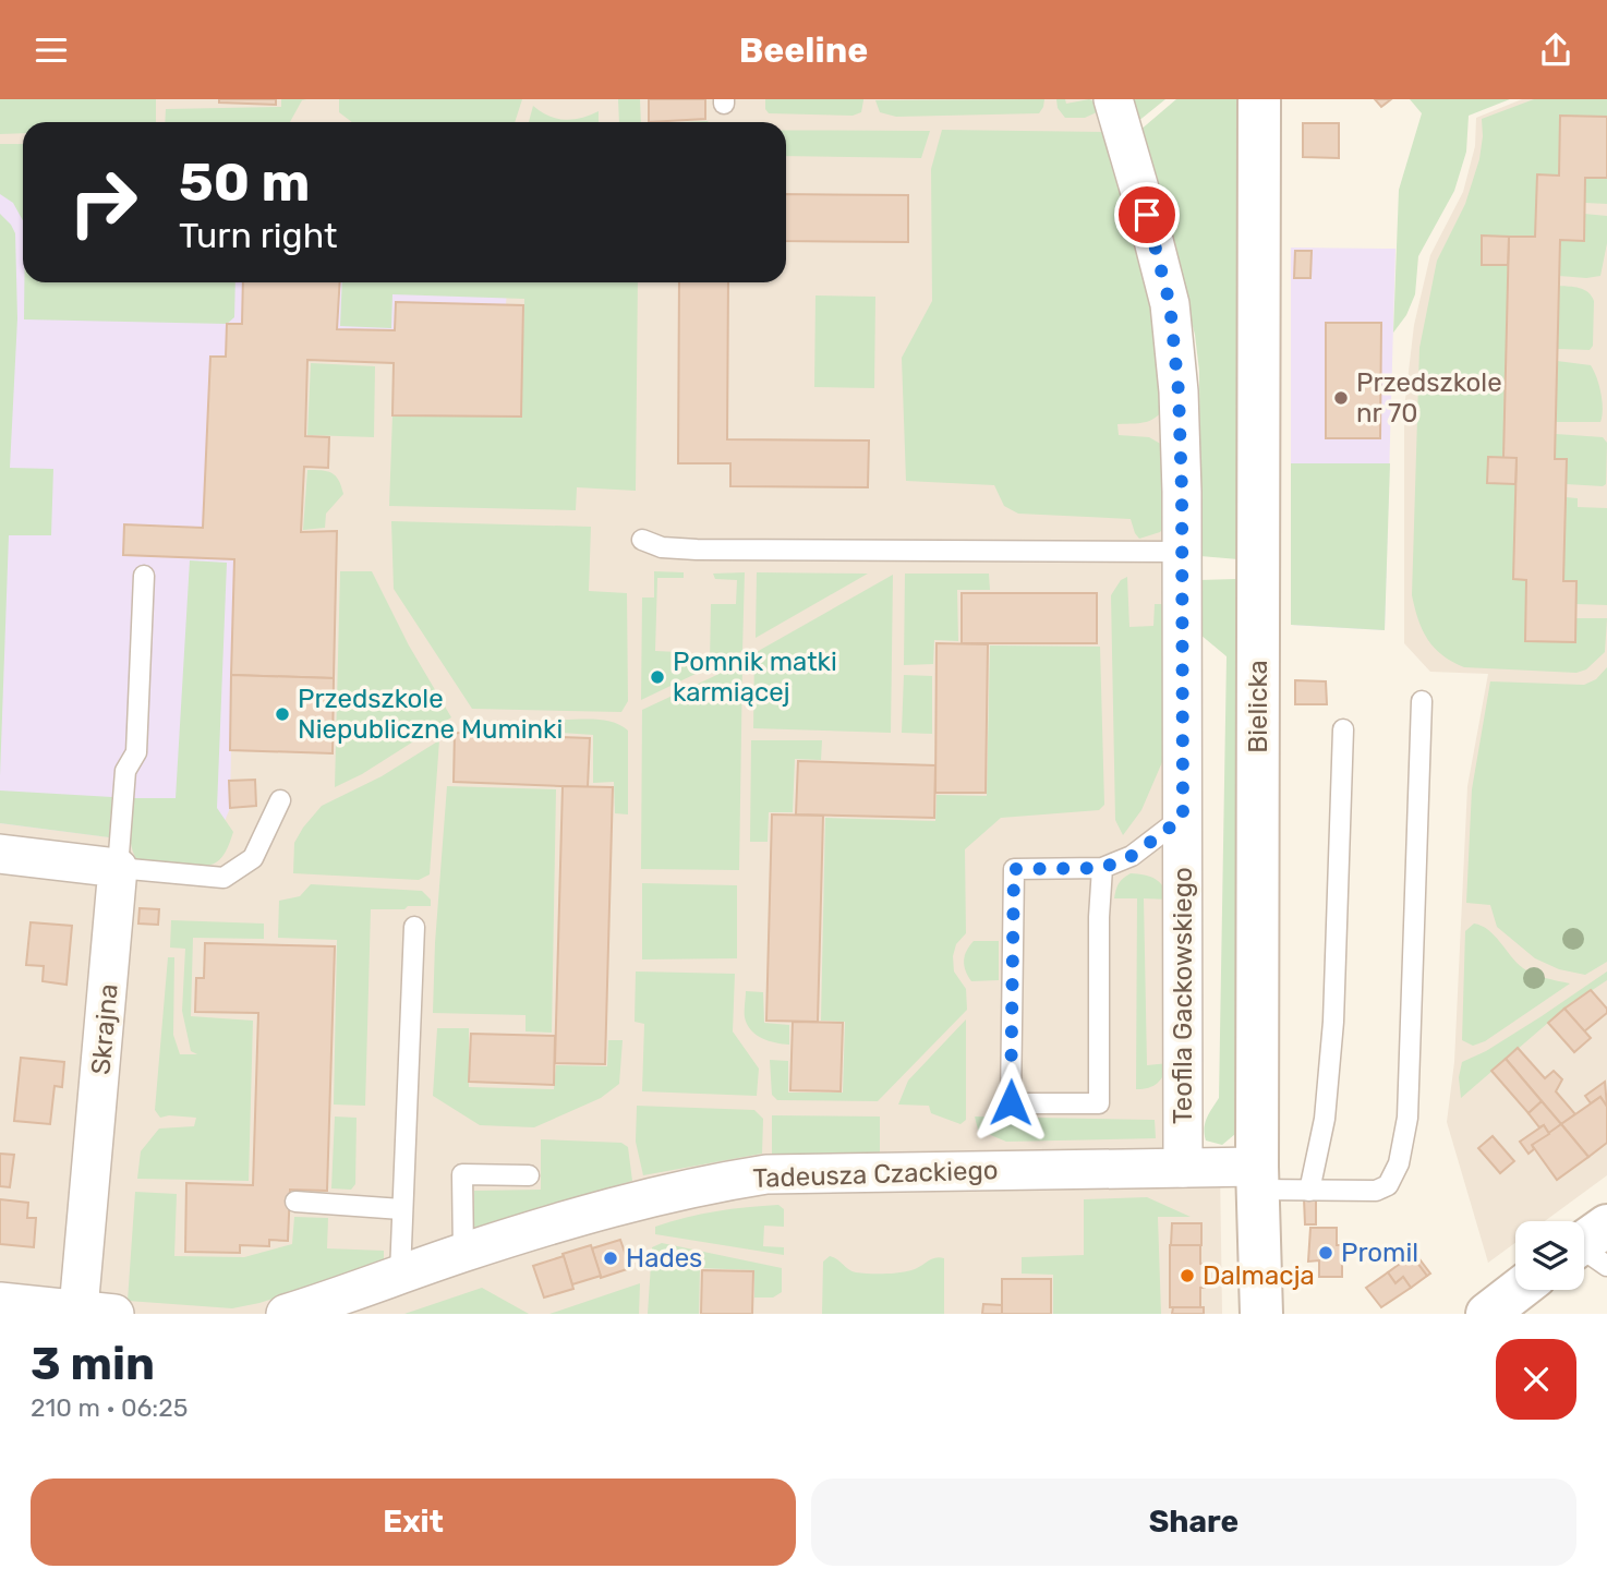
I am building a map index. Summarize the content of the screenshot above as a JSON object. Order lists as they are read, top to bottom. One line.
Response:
{"streets":{"street":["Bielicka","Teofila Gackowskiego","Skrajna","Tadeusza Czackiego"]},"crossings":[["Bielicka","Tadeusza Czackiego"],["Teofila Gackowskiego","Tadeusza Czackiego"]],"places":["Przedszkole nr 70","Pomnik matki karmiącej","Przedszkole Niepubliczne Muminki","Promil","Hades","Dalmacja"],"page":{"header":"Beeline","turn":["50 m","Turn right"],"heading":["3 min","210 m · 06:25"],"buttons":["Exit","Share"]}}
